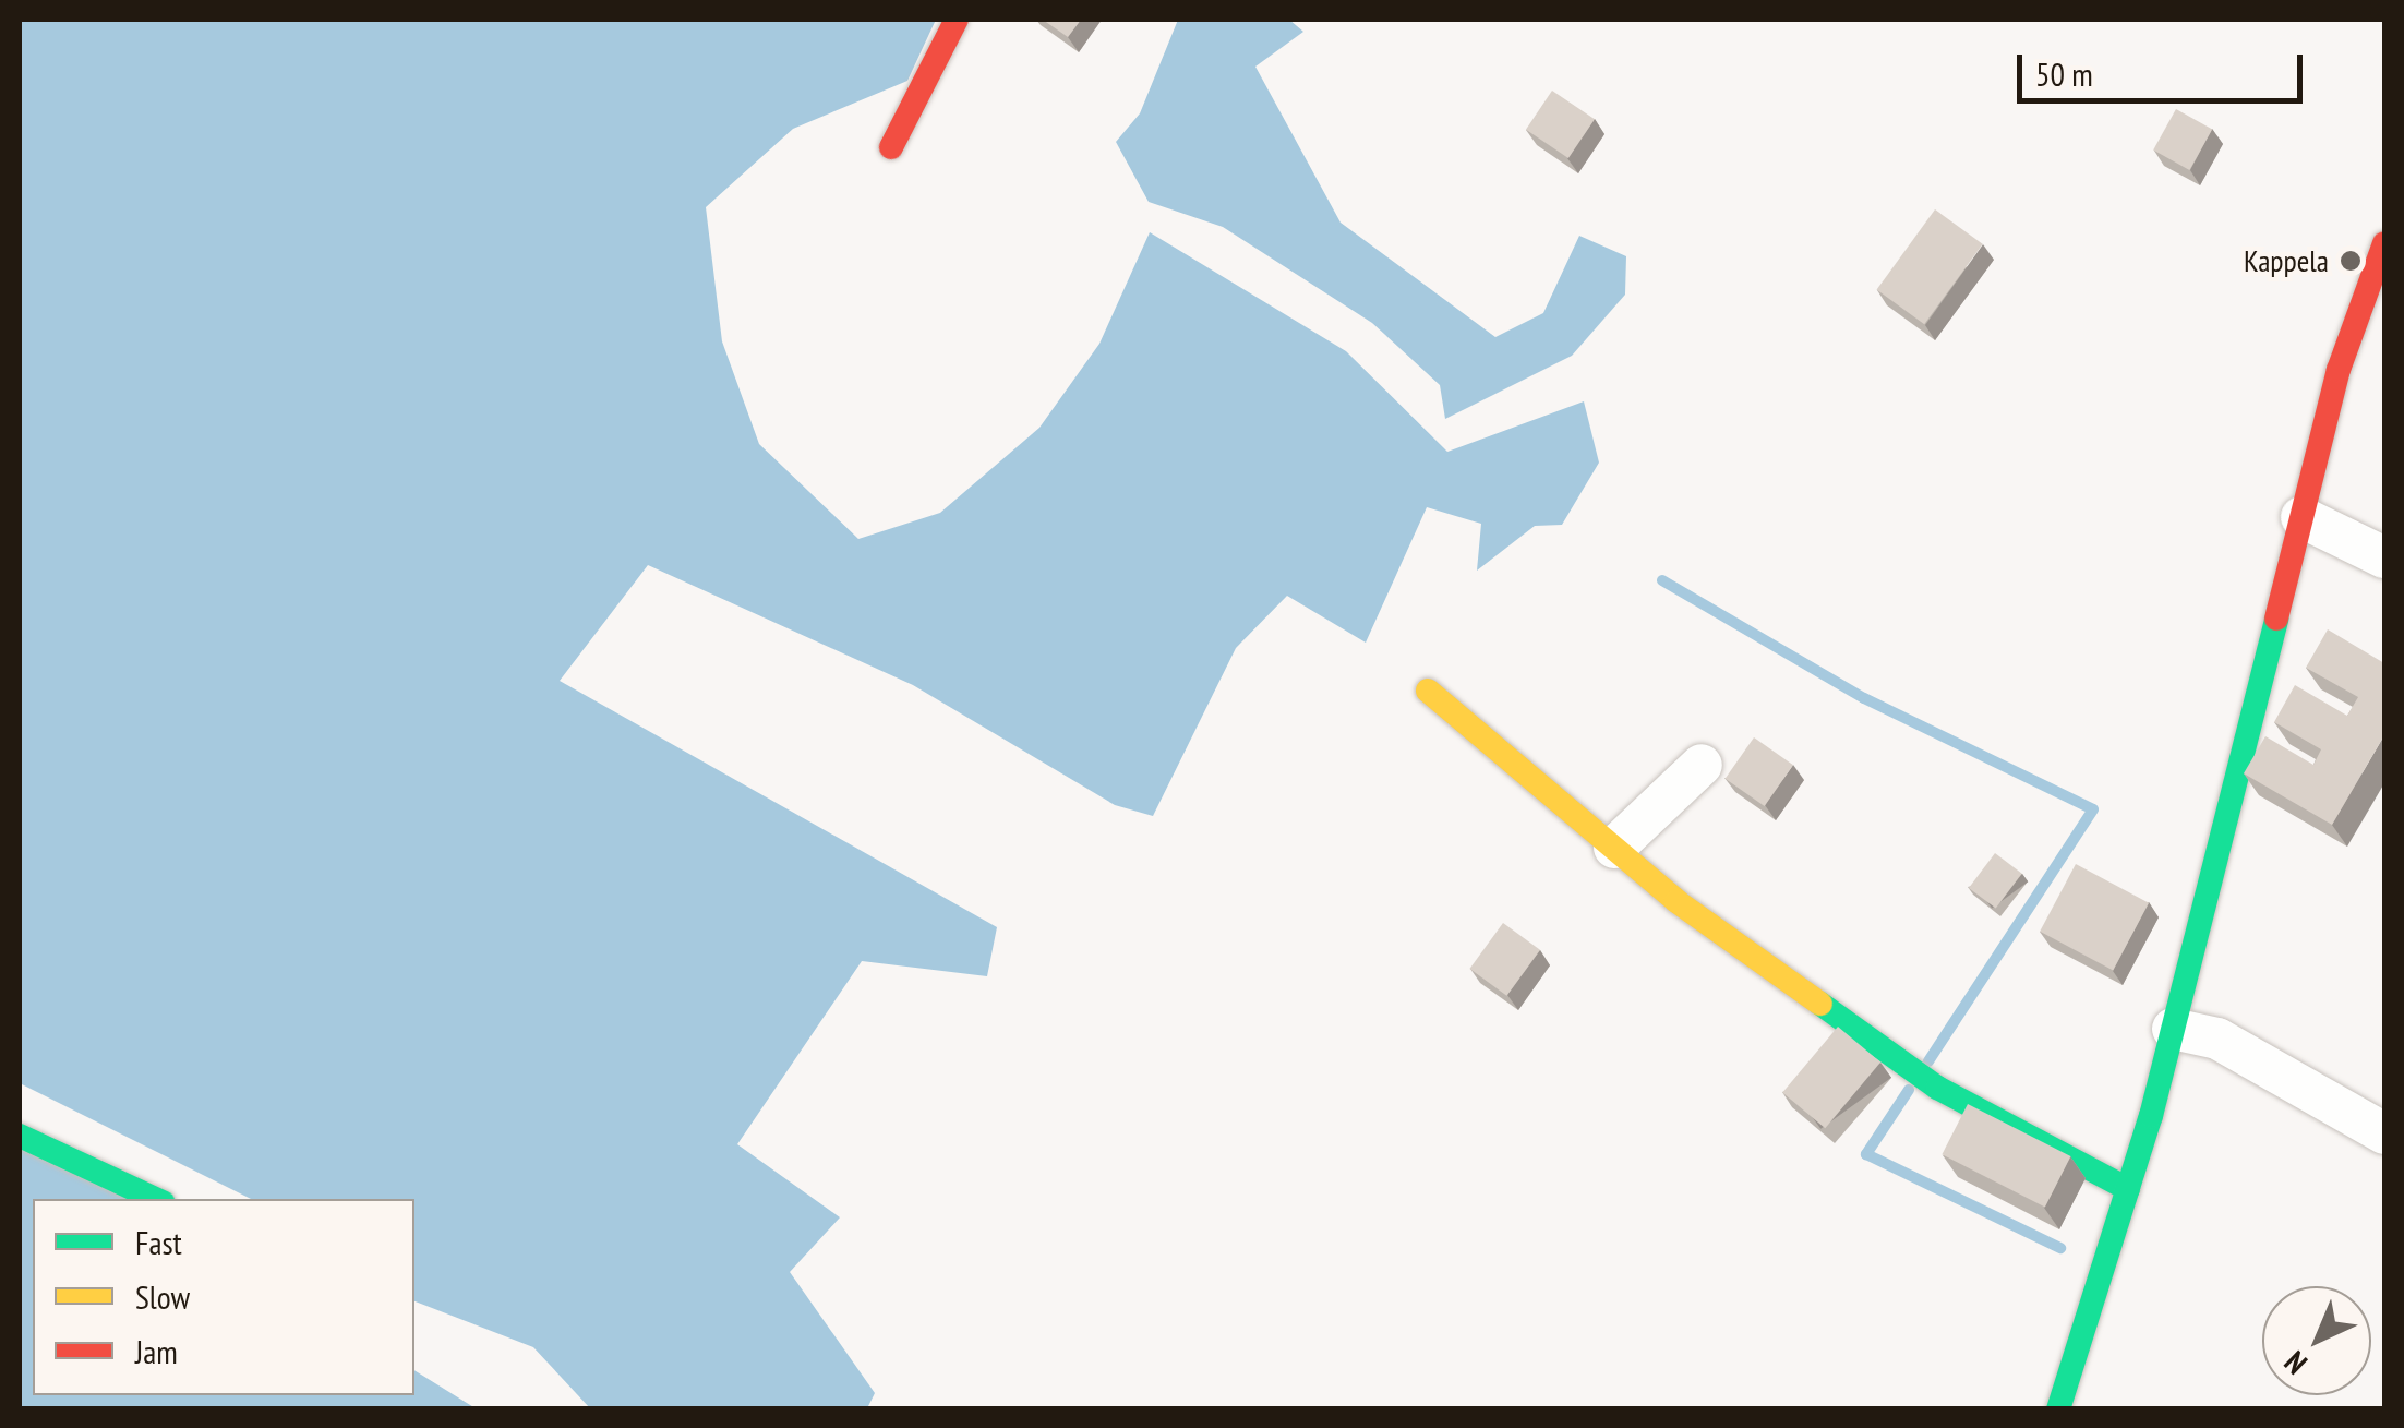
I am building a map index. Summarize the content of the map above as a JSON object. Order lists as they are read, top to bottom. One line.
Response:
{"places":["Kappela"],"legend":["Fast","Slow","Jam"],"scale_bar":"50 m","north":"bottom left"}
